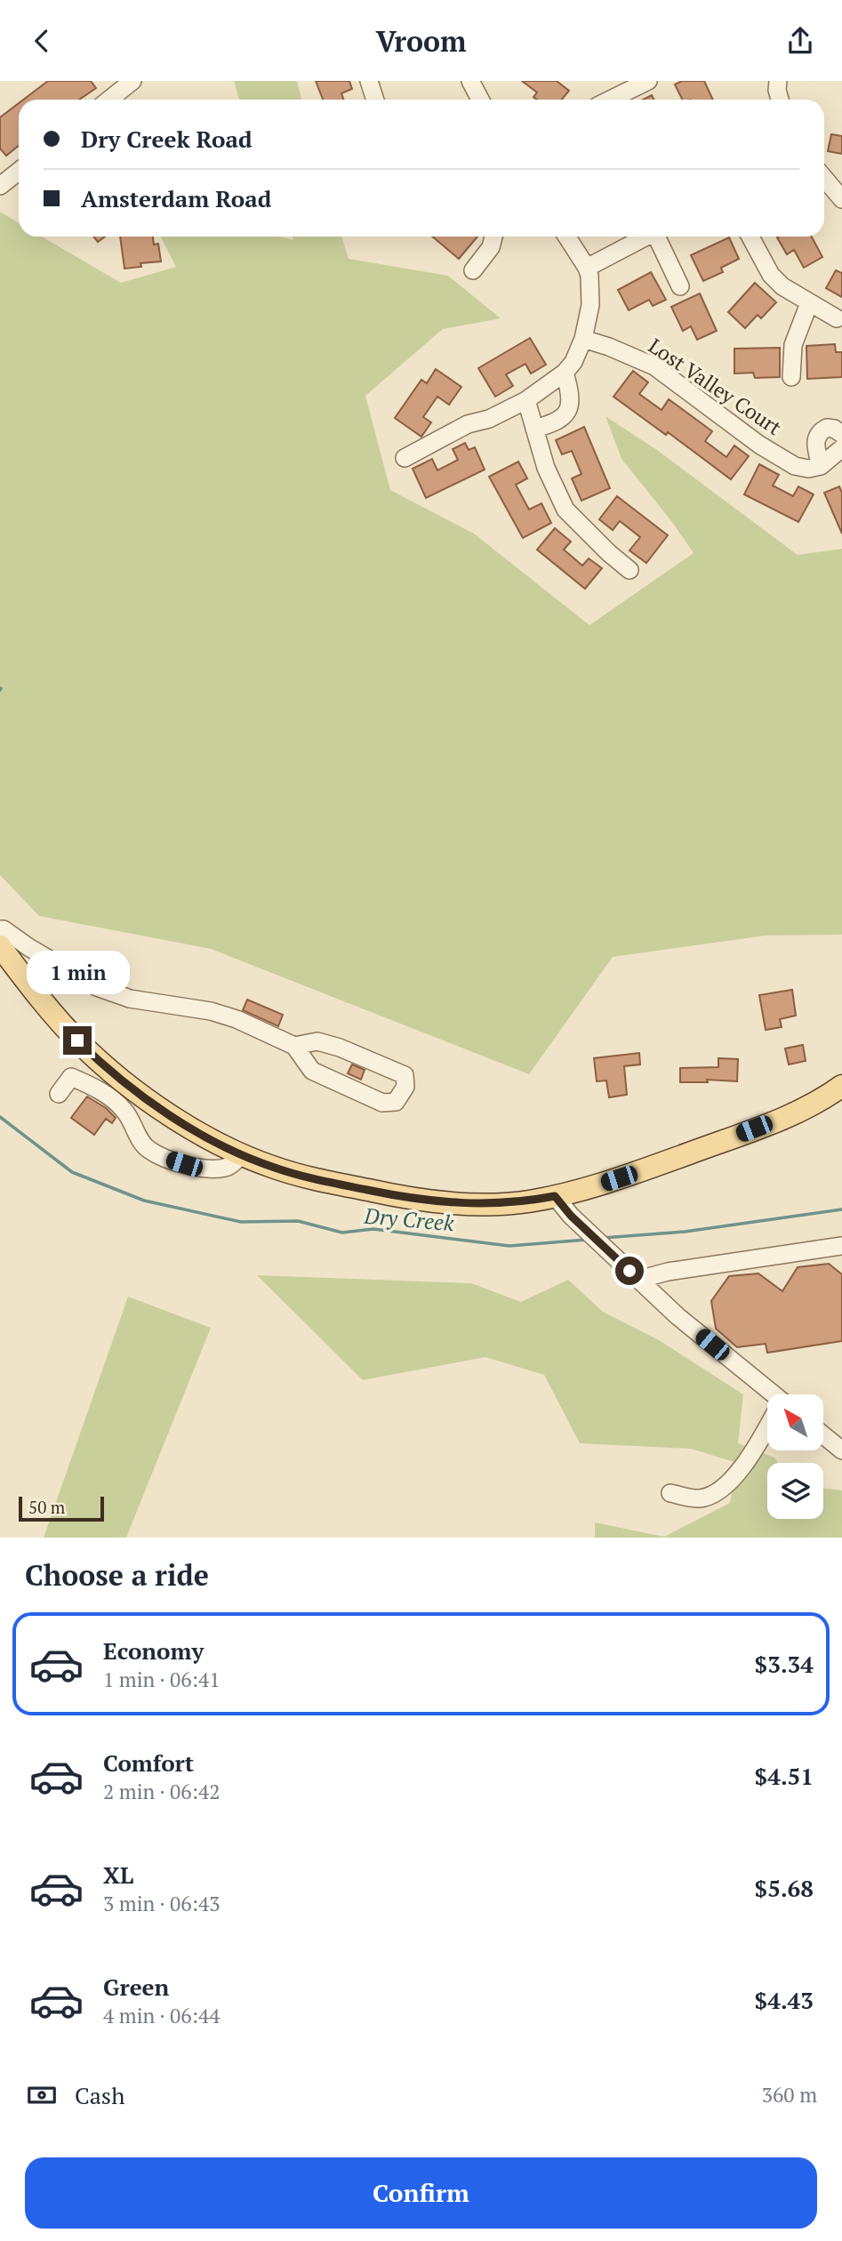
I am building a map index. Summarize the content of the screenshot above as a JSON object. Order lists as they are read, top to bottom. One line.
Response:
{"streets":{"street":["Lost Valley Court"]},"water":["Dry Creek"],"scale_bar":"50 m","north":"top left","page":{"header":"Vroom","banner":["Dry Creek Road","Amsterdam Road"],"bubble":"1 min","scale":"50 m","heading":"Choose a ride","list":[{"name":"Economy","note":"1 min · 06:41","value":"$3.34"},{"name":"Comfort","note":"2 min · 06:42","value":"$4.51"},{"name":"XL","note":"3 min · 06:43","value":"$5.68"},{"name":"Green","note":"4 min · 06:44","value":"$4.43"}],"pay":["Cash","360 m"],"buttons":"Confirm"}}
